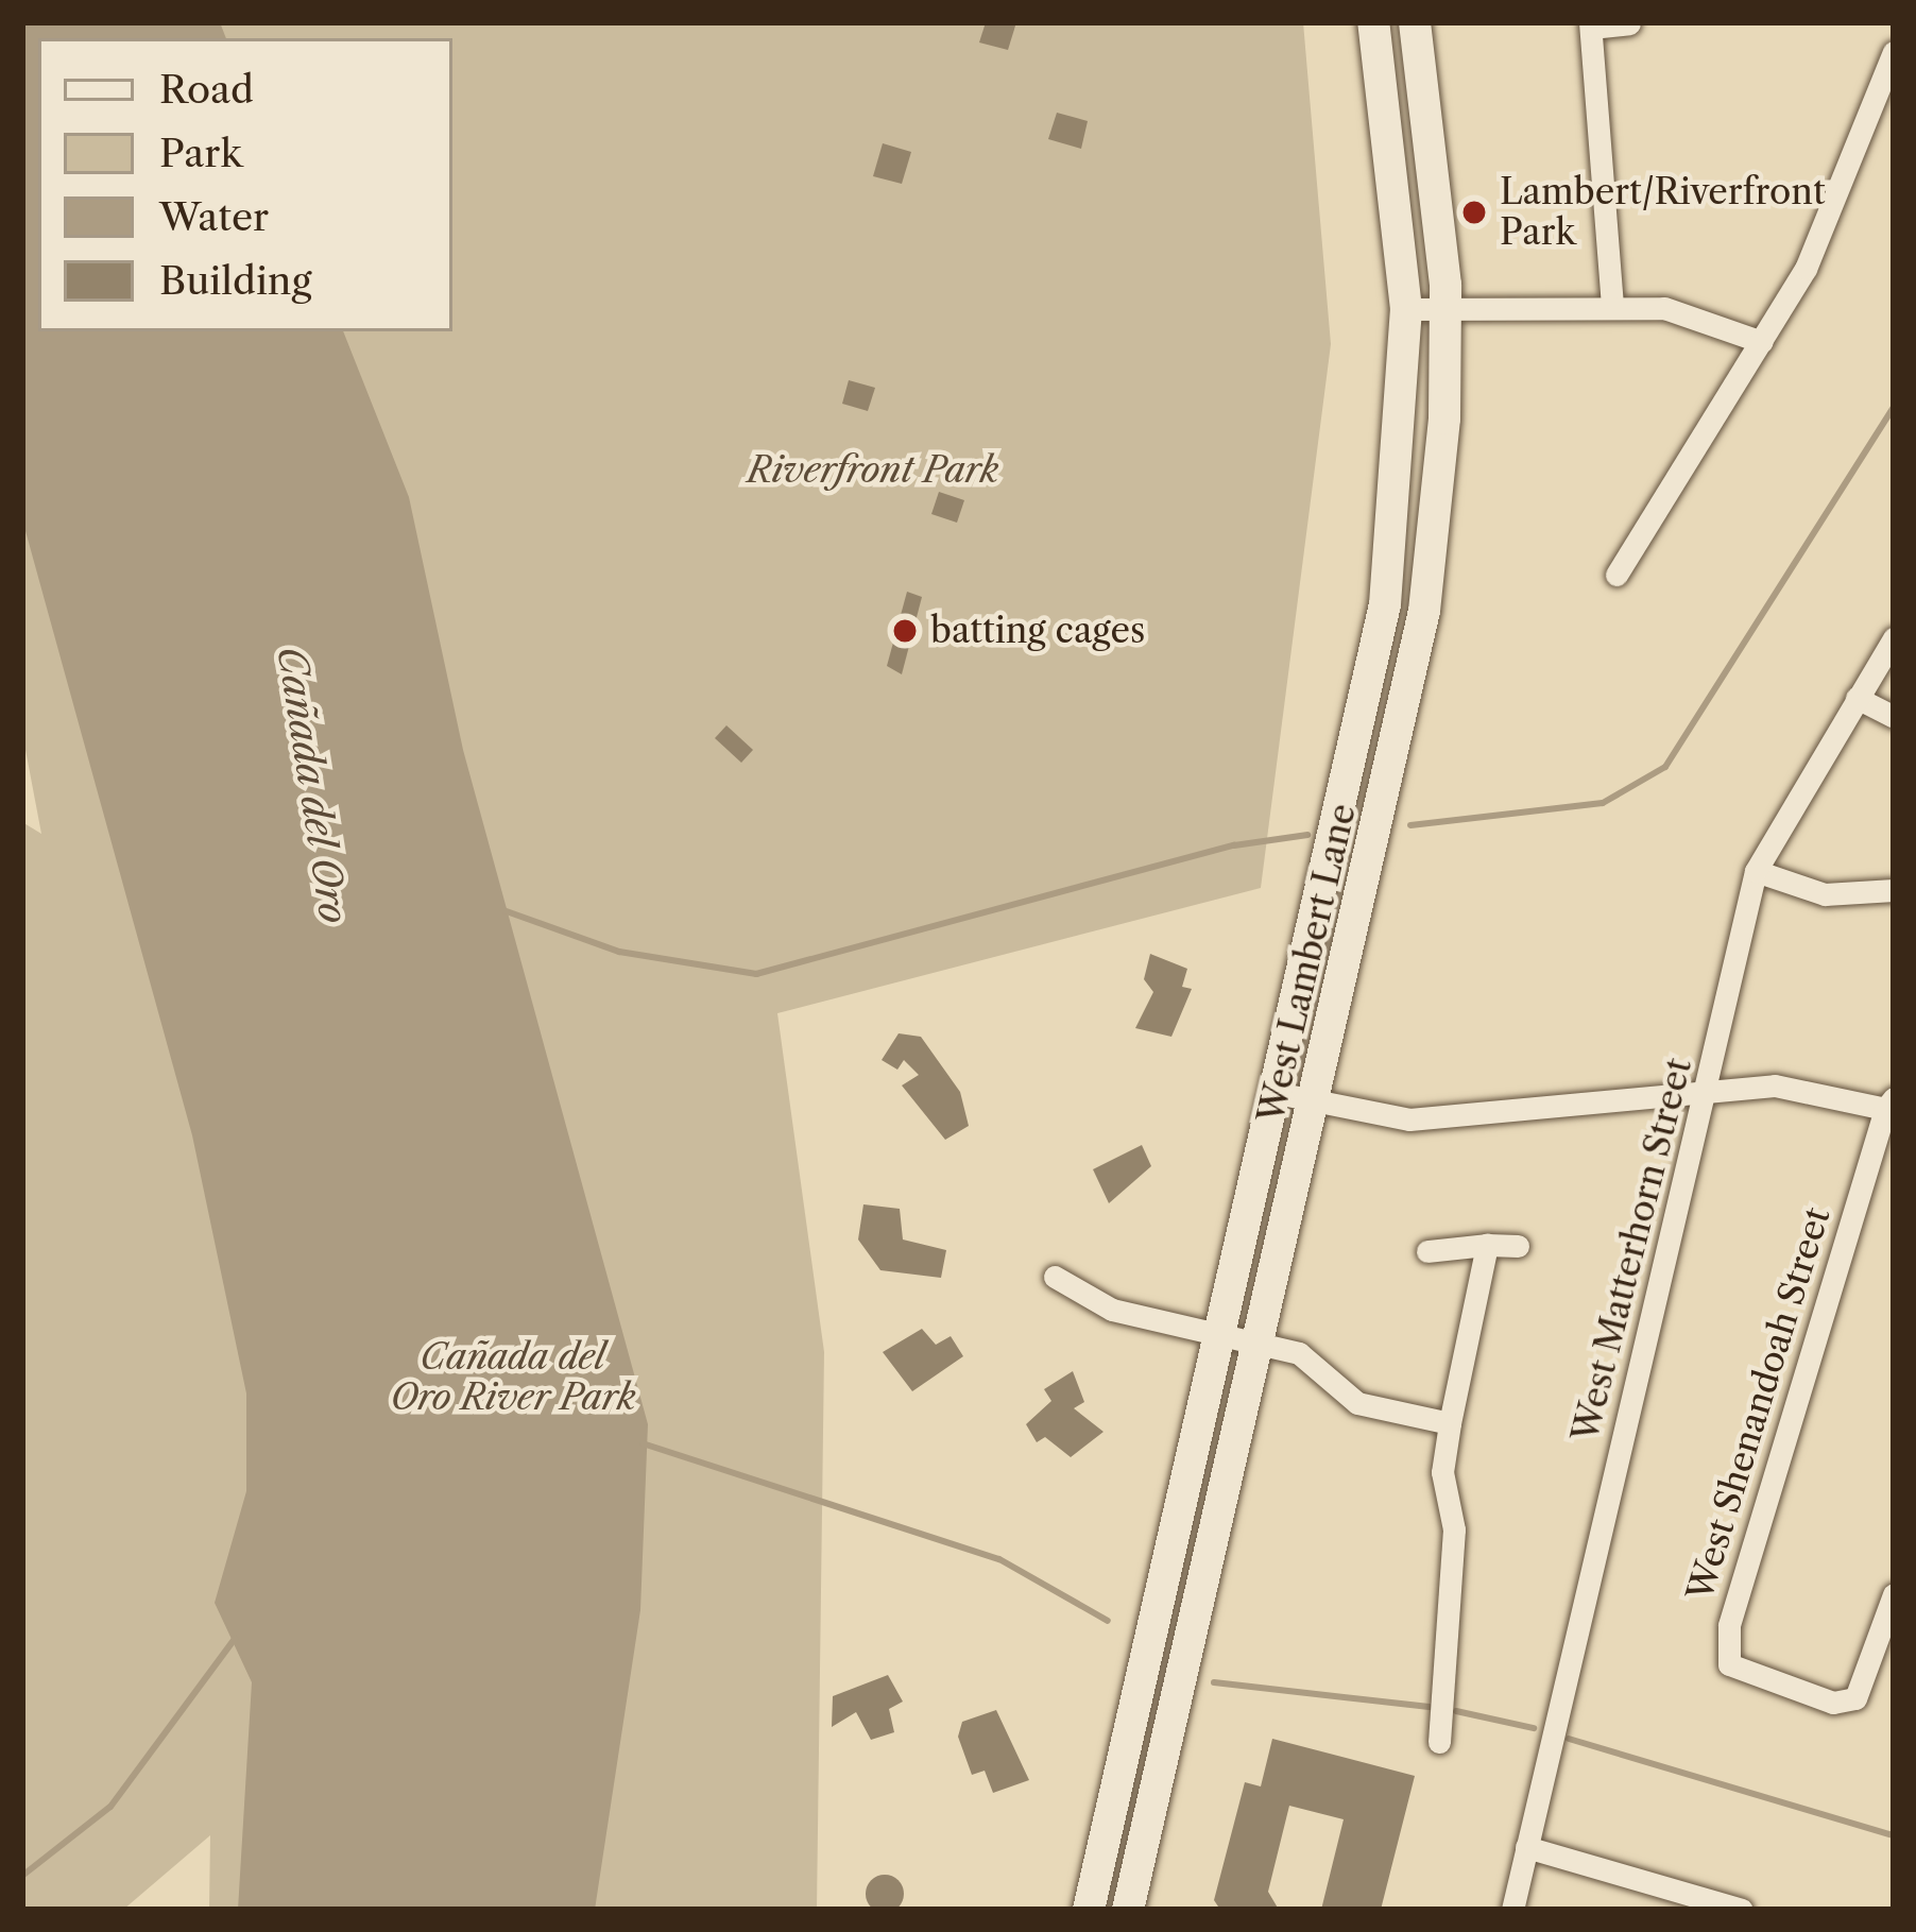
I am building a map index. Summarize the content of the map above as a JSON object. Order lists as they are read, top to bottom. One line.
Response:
{"streets":{"main road":["West Lambert Lane"],"street":["West Matterhorn Street","West Shenandoah Street"]},"water":["Cañada del Oro"],"parks":["Riverfront Park","Cañada del Oro River Park"],"places":["Lambert/Riverfront Park","batting cages"],"legend":["Road","Park","Water","Building"]}
